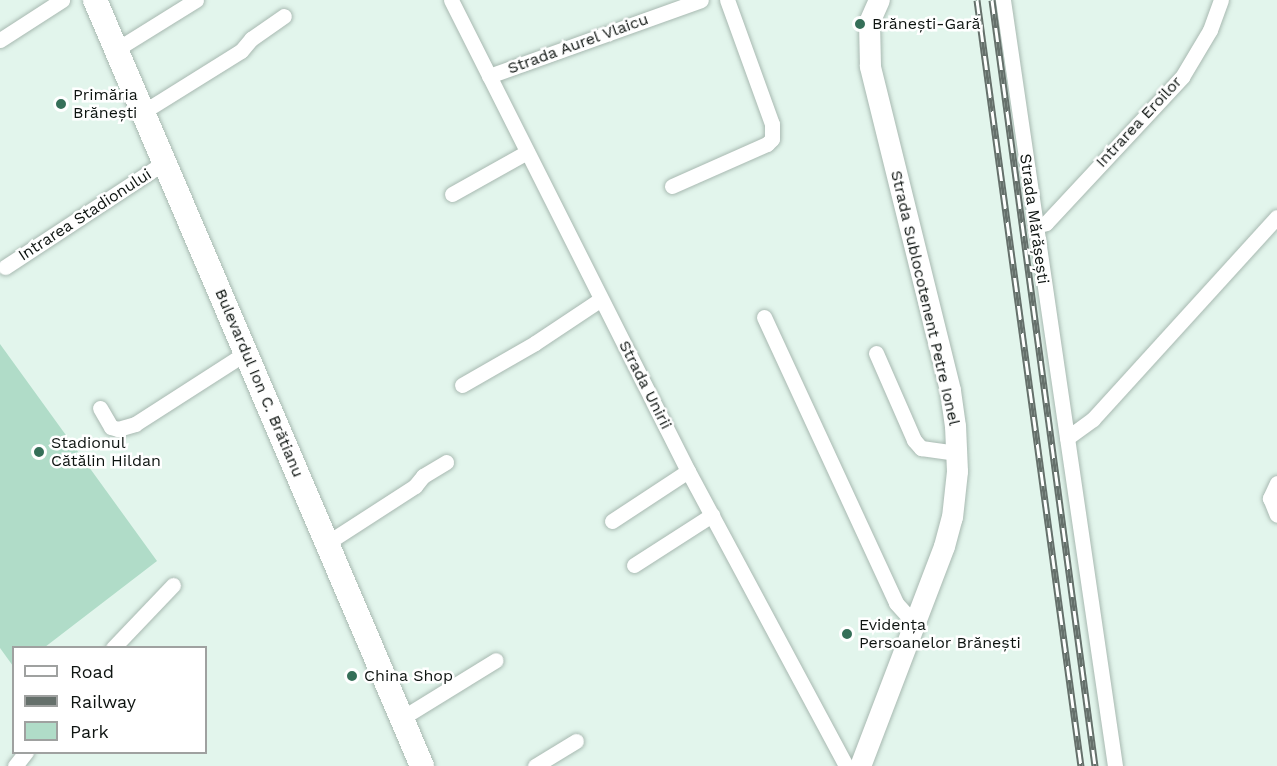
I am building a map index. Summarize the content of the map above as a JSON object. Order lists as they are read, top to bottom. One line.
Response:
{"streets":{"main road":["Strada Sublocotenent Petre Ionel","Bulevardul Ion C. Brătianu"],"street":["Strada Aurel Vlaicu","Intrarea Eroilor","Intrarea Stadionului","Strada Mărășești","Strada Unirii"]},"crossings":[["Strada Aurel Vlaicu","Strada Unirii"],["Intrarea Eroilor","Strada Mărășești"],["Intrarea Stadionului","Bulevardul Ion C. Brătianu"]],"places":["Brănești-Gară","Primăria Brănești","Stadionul Cătălin Hildan","Evidența Persoanelor Brănești","China Shop"],"legend":["Road","Railway","Park"]}
